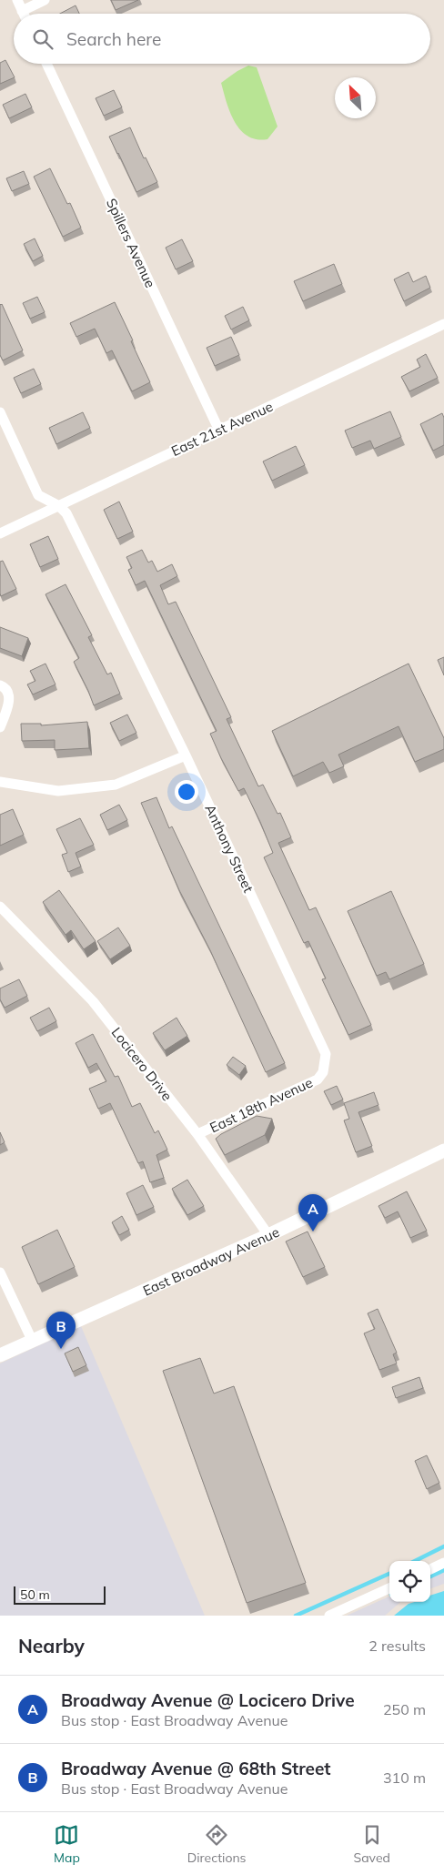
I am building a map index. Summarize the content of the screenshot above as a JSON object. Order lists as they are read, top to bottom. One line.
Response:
{"streets":{"main road":["East Broadway Avenue"],"street":["Spillers Avenue","East 21st Avenue","Anthony Street","Locicero Drive","East 18th Avenue"]},"crossings":[["Spillers Avenue","East 21st Avenue"],["East 21st Avenue","Anthony Street"],["Anthony Street","East 18th Avenue"],["Locicero Drive","East 18th Avenue"],["Locicero Drive","East Broadway Avenue"]],"scale_bar":"50 m","north":"top left","page":{"search":"Search here","pins":["A","B"],"scale":"50 m","heading":["Nearby","2 results"],"list":[{"mark":"A","name":"Broadway Avenue @ Locicero Drive","note":"Bus stop · East Broadway Avenue","value":"250 m"},{"mark":"B","name":"Broadway Avenue @ 68th Street","note":"Bus stop · East Broadway Avenue","value":"310 m"}],"nav":["Map","Directions","Saved"]}}
